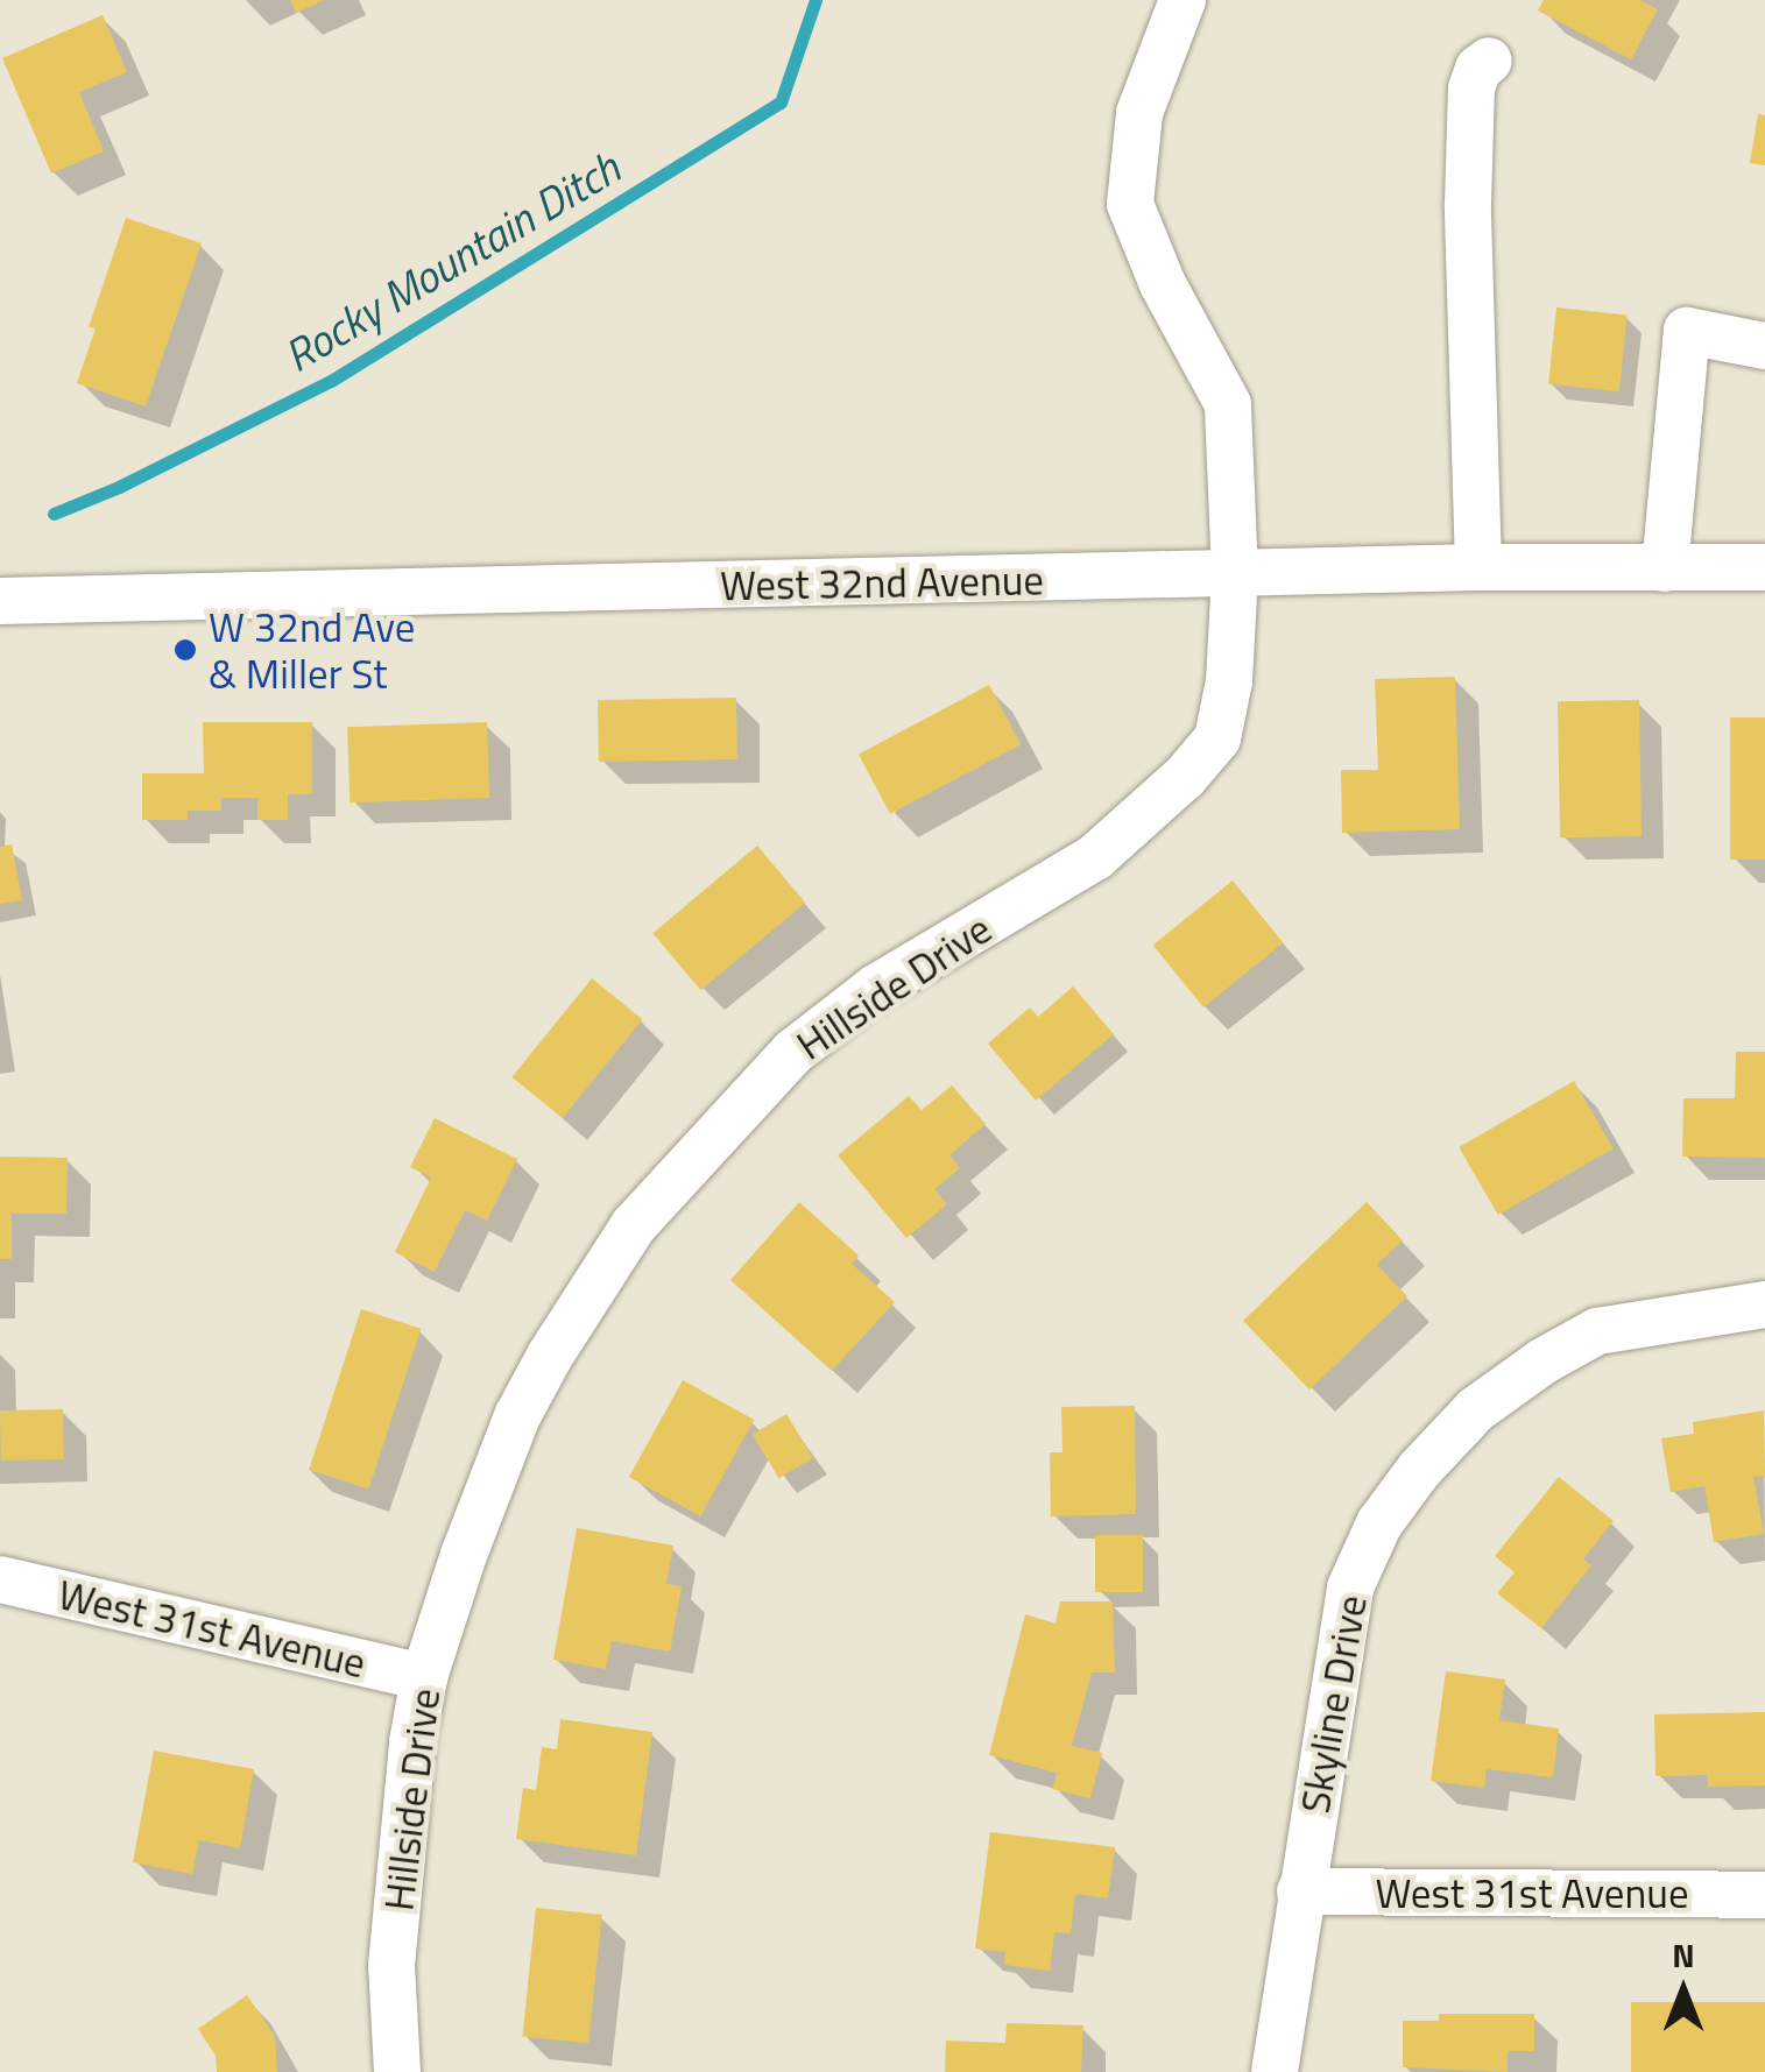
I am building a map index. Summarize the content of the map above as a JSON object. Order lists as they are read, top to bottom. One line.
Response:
{"streets":{"street":["West 32nd Avenue","Hillside Drive","West 31st Avenue","Skyline Drive"]},"crossings":[["West 32nd Avenue","Hillside Drive"],["Hillside Drive","West 31st Avenue"],["West 31st Avenue","Skyline Drive"]],"water":["Rocky Mountain Ditch"],"places":["W 32nd Ave & Miller St"],"north":"top"}
